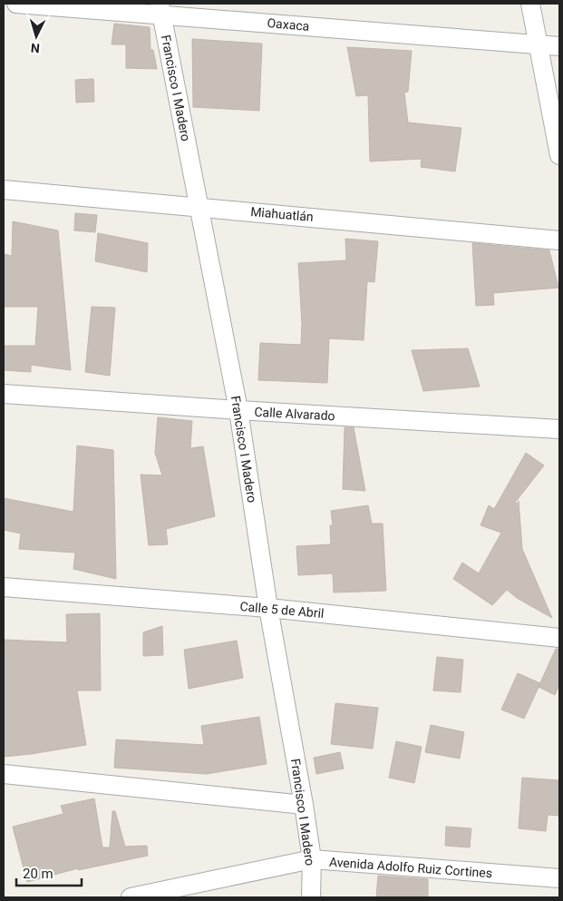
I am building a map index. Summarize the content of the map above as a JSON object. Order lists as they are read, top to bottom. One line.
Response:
{"streets":{"street":["Oaxaca","Francisco I Madero","Miahuatlán","Calle Alvarado","Calle 5 de Abril","Avenida Adolfo Ruiz Cortines"]},"crossings":[["Oaxaca","Francisco I Madero"],["Francisco I Madero","Miahuatlán"],["Francisco I Madero","Calle Alvarado"],["Francisco I Madero","Calle 5 de Abril"],["Francisco I Madero","Avenida Adolfo Ruiz Cortines"]],"scale_bar":"20 m","north":"bottom"}
